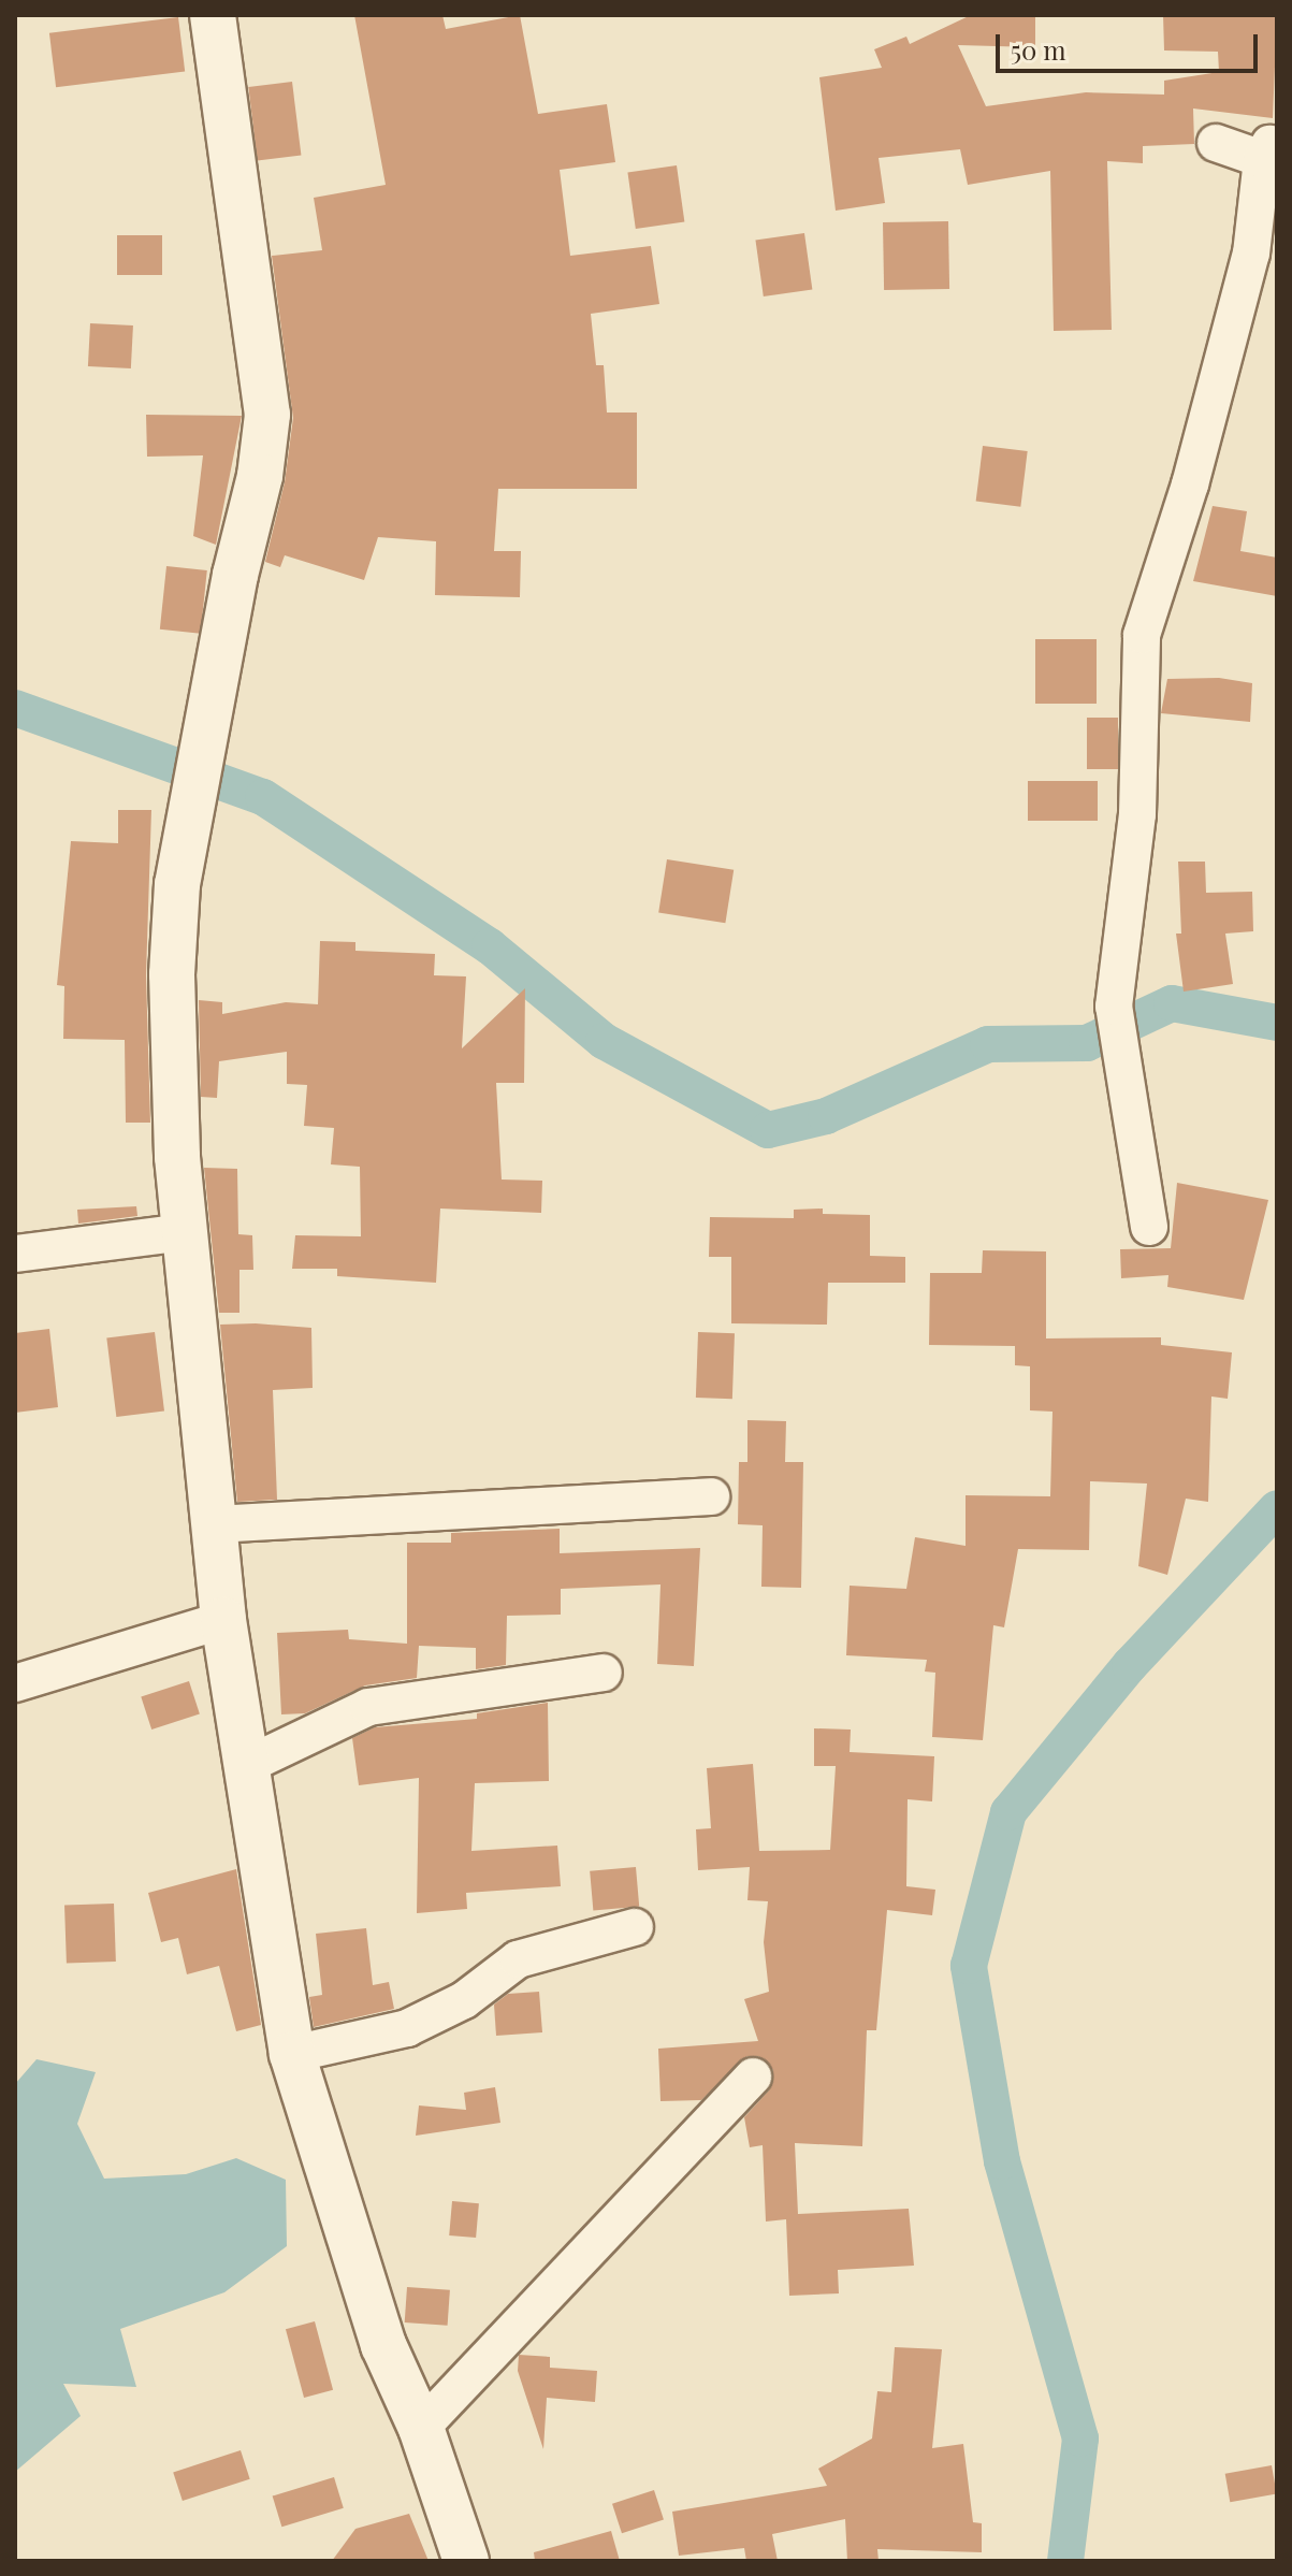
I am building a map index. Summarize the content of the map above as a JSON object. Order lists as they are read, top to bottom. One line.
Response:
{"scale_bar":"50 m"}
